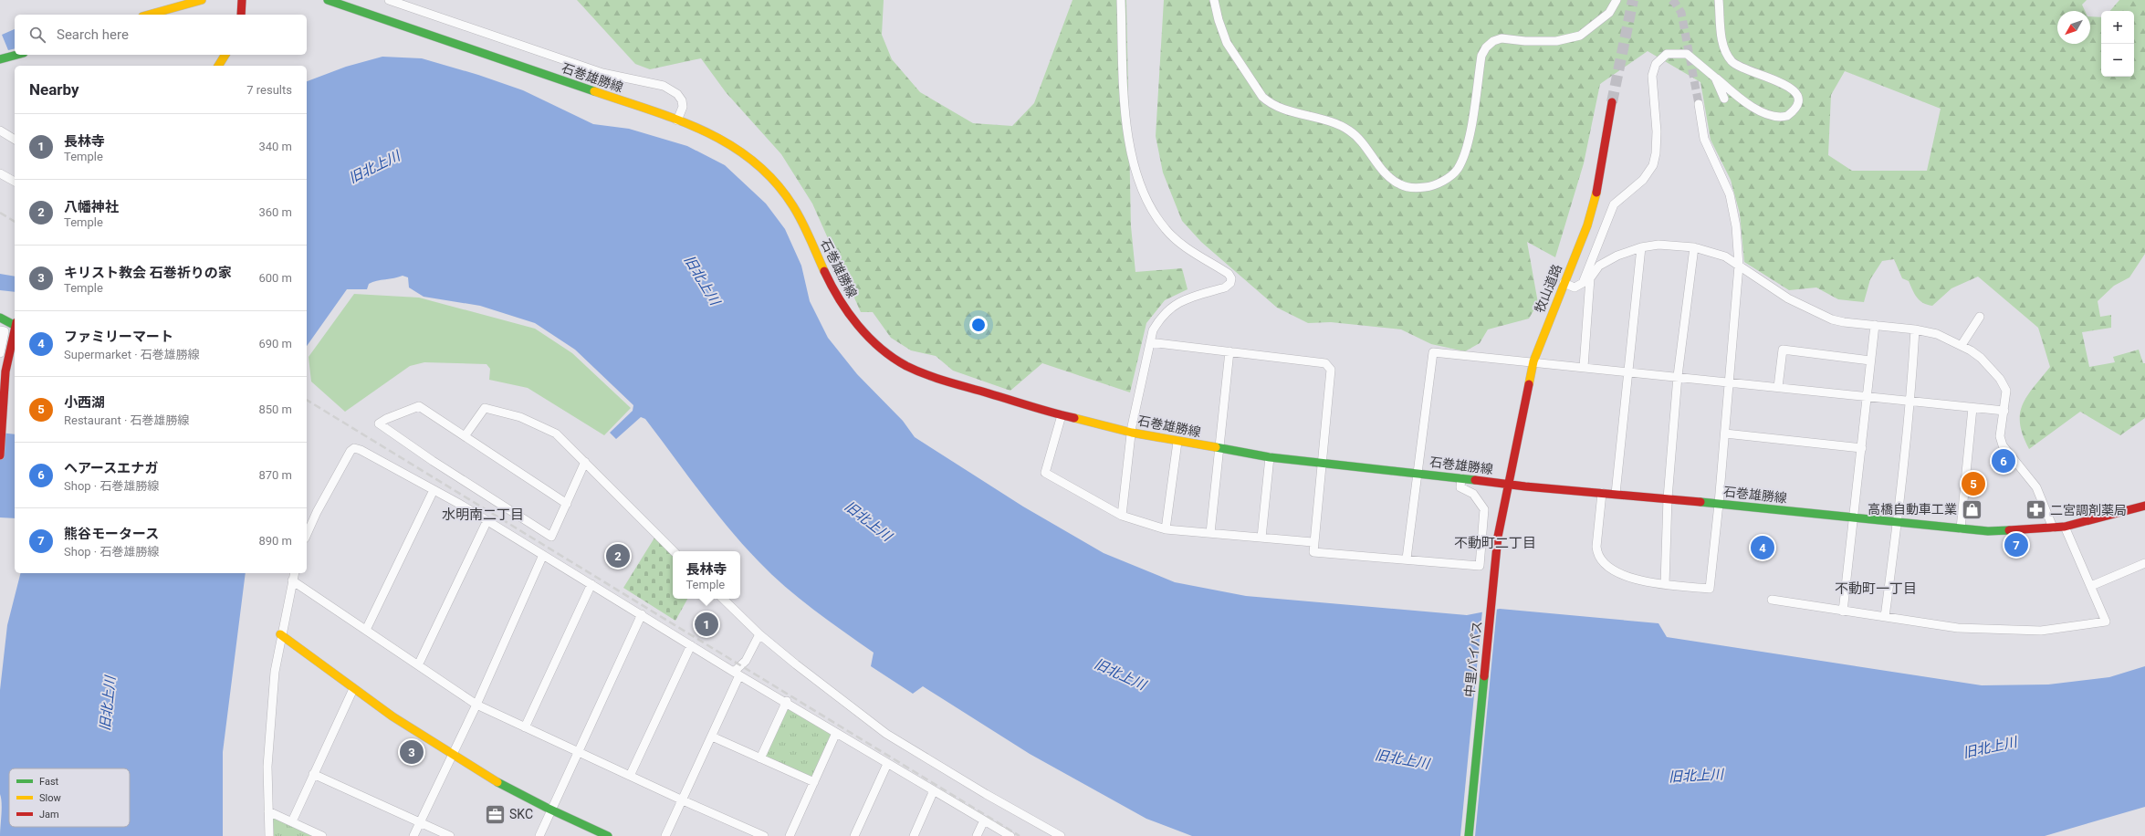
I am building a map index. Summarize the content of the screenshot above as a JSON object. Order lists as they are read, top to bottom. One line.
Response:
{"streets":{"main road":["石巻雄勝線","牧山道路","中里バイパス"]},"crossings":[["石巻雄勝線","牧山道路"],["石巻雄勝線","中里バイパス"],["牧山道路","中里バイパス"]],"districts":["水明南二丁目","不動町二丁目","不動町一丁目"],"water":["旧北上川"],"places":{"shop":["高橋自動車工業"],"pharmacy":["二宮調剤薬局"],"office":["SKC"]},"legend":["Fast","Slow","Jam"],"north":"bottom left","page":{"map_buttons":["+","−"],"search":"Search here","heading":["Nearby","7 results"],"list":[{"mark":"1","name":"長林寺","note":"Temple","value":"340 m"},{"mark":"2","name":"八幡神社","note":"Temple","value":"360 m"},{"mark":"3","name":"キリスト教会 石巻祈りの家","note":"Temple","value":"600 m"},{"mark":"4","name":"ファミリーマート","note":"Supermarket · 石巻雄勝線","value":"690 m"},{"mark":"5","name":"小西湖","note":"Restaurant · 石巻雄勝線","value":"850 m"},{"mark":"6","name":"ヘアースエナガ","note":"Shop · 石巻雄勝線","value":"870 m"},{"mark":"7","name":"熊谷モータース","note":"Shop · 石巻雄勝線","value":"890 m"}],"pins":["6","5","7","4","2","1","3"],"popup":["長林寺","Temple"]}}
